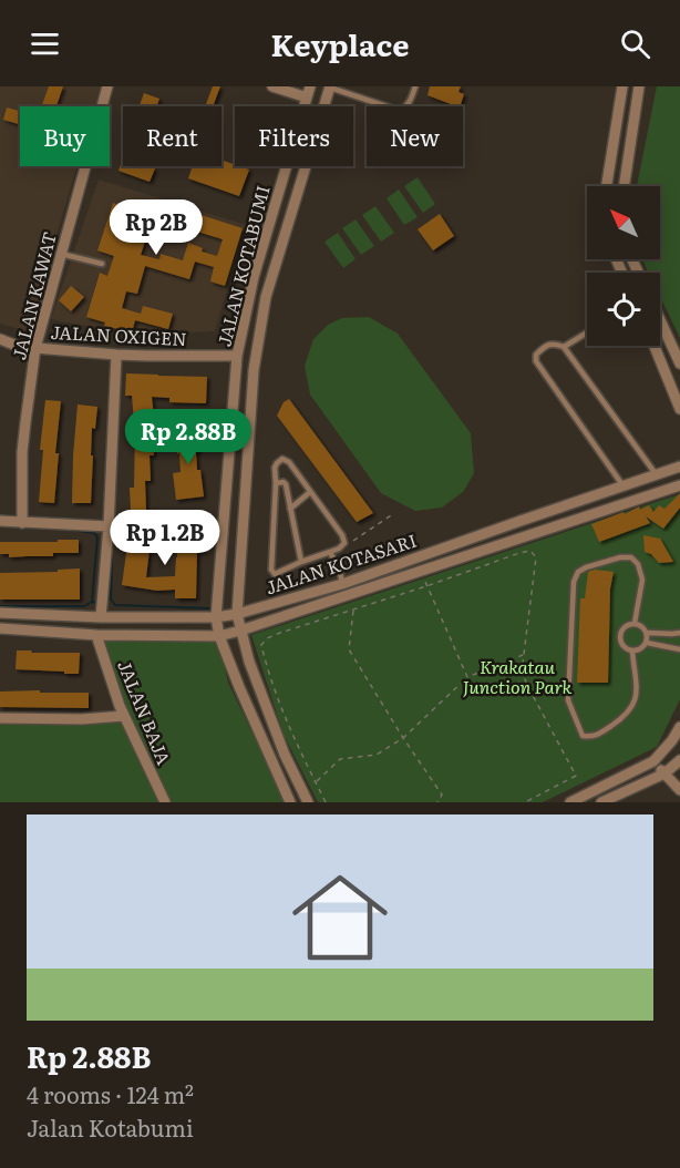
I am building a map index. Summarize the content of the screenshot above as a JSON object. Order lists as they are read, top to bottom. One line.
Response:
{"streets":{"street":["JALAN KOTABUMI","JALAN KAWAT","JALAN OXIGEN","JALAN KOTASARI","JALAN BAJA"]},"crossings":[["JALAN KOTABUMI","JALAN OXIGEN"],["JALAN KOTABUMI","JALAN KOTASARI"],["JALAN KAWAT","JALAN OXIGEN"],["JALAN KOTASARI","JALAN BAJA"]],"parks":["Krakatau Junction Park"],"north":"top left","page":{"header":"Keyplace","chip":["Buy","Rent","Filters","New"],"price":["Rp 2B","Rp 2.88B","Rp 1.2B"],"list":[{"name":"Rp 2.88B","note":"4 rooms · 124 m² · Jalan Kotabumi"}]}}
